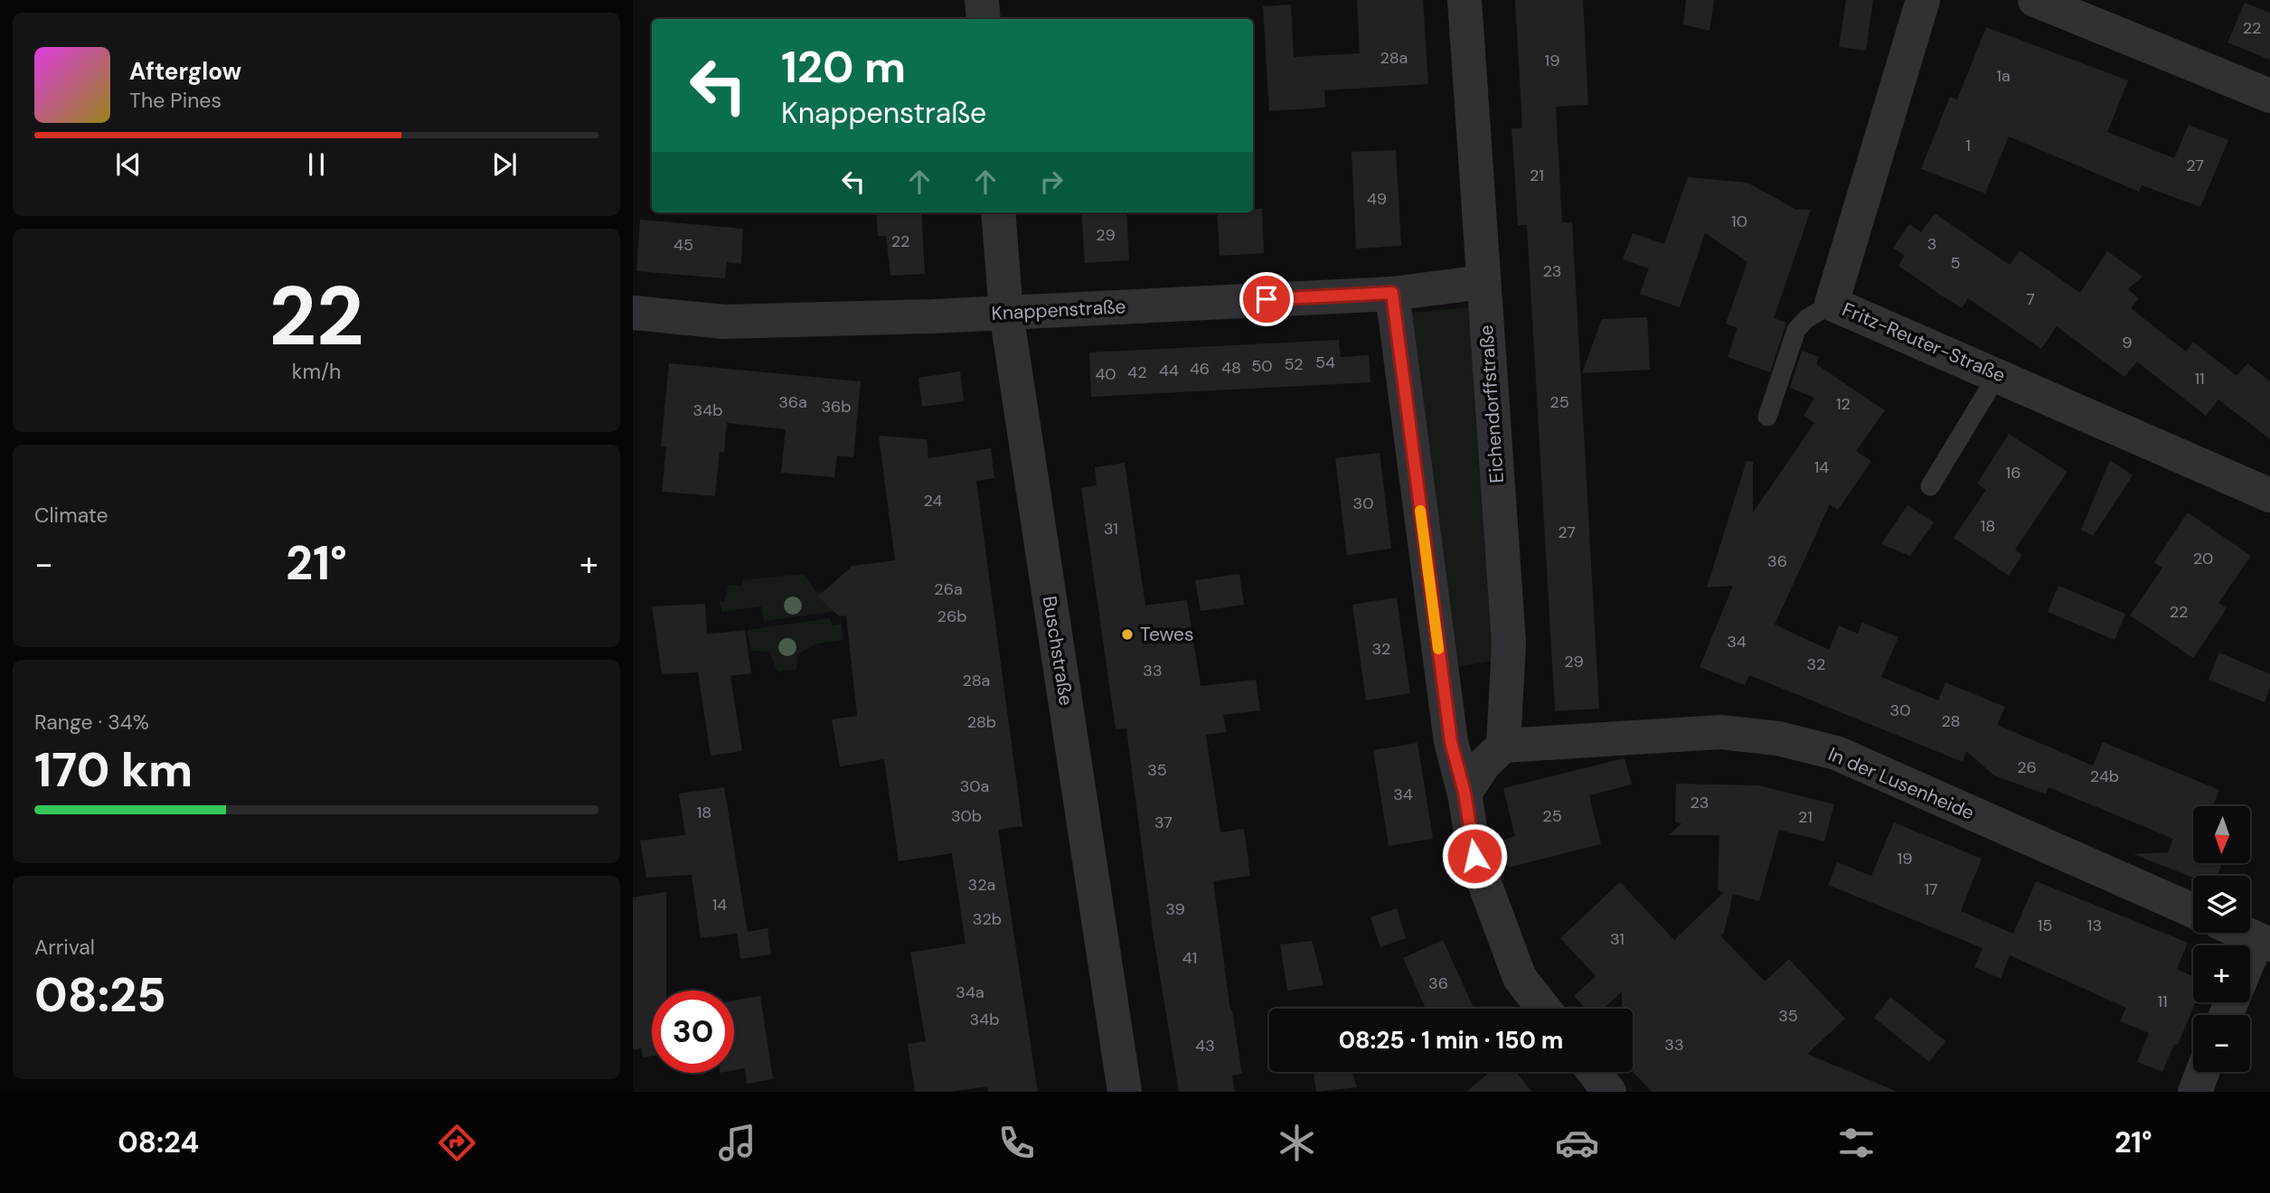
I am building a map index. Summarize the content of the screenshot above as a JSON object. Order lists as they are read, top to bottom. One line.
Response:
{"streets":{"street":["Knappenstraße","Fritz-Reuter-Straße","Eichendorffstraße","Buschstraße","In der Lusenheide"]},"crossings":[["Knappenstraße","Eichendorffstraße"],["Knappenstraße","Buschstraße"],["Eichendorffstraße","In der Lusenheide"]],"places":["Tewes"],"house_numbers":["22","28a","19","1a","1","27","21","49","10","29","22","3","45","5","23","7","9","54","52","50","48","46","44","42","40","11","36a","25","12","36b","34b","14","16","24","30","18","31","27","20","36","26a","22","26b","34","32","29","32","33","28a","30","28","28b","26","35","24b","30a","34","23","18","30b","25","21","37","19","32a","17","14","39","32b","15","13","31","41","36","34a","11","35","34b","33","43"],"north":"bottom","page":{"turn":["120 m","Knappenstraße"],"song":["Afterglow","The Pines"],"tile":[["22","km/h"],"Climate",["Range · 34%","170 km"],["Arrival","08:25"]],"heat":["−","21°","+"],"map_buttons":["+","−"],"limit":"30","trip":"08:25 · 1 min · 150 m","tabs":["08:24","21°"]}}
